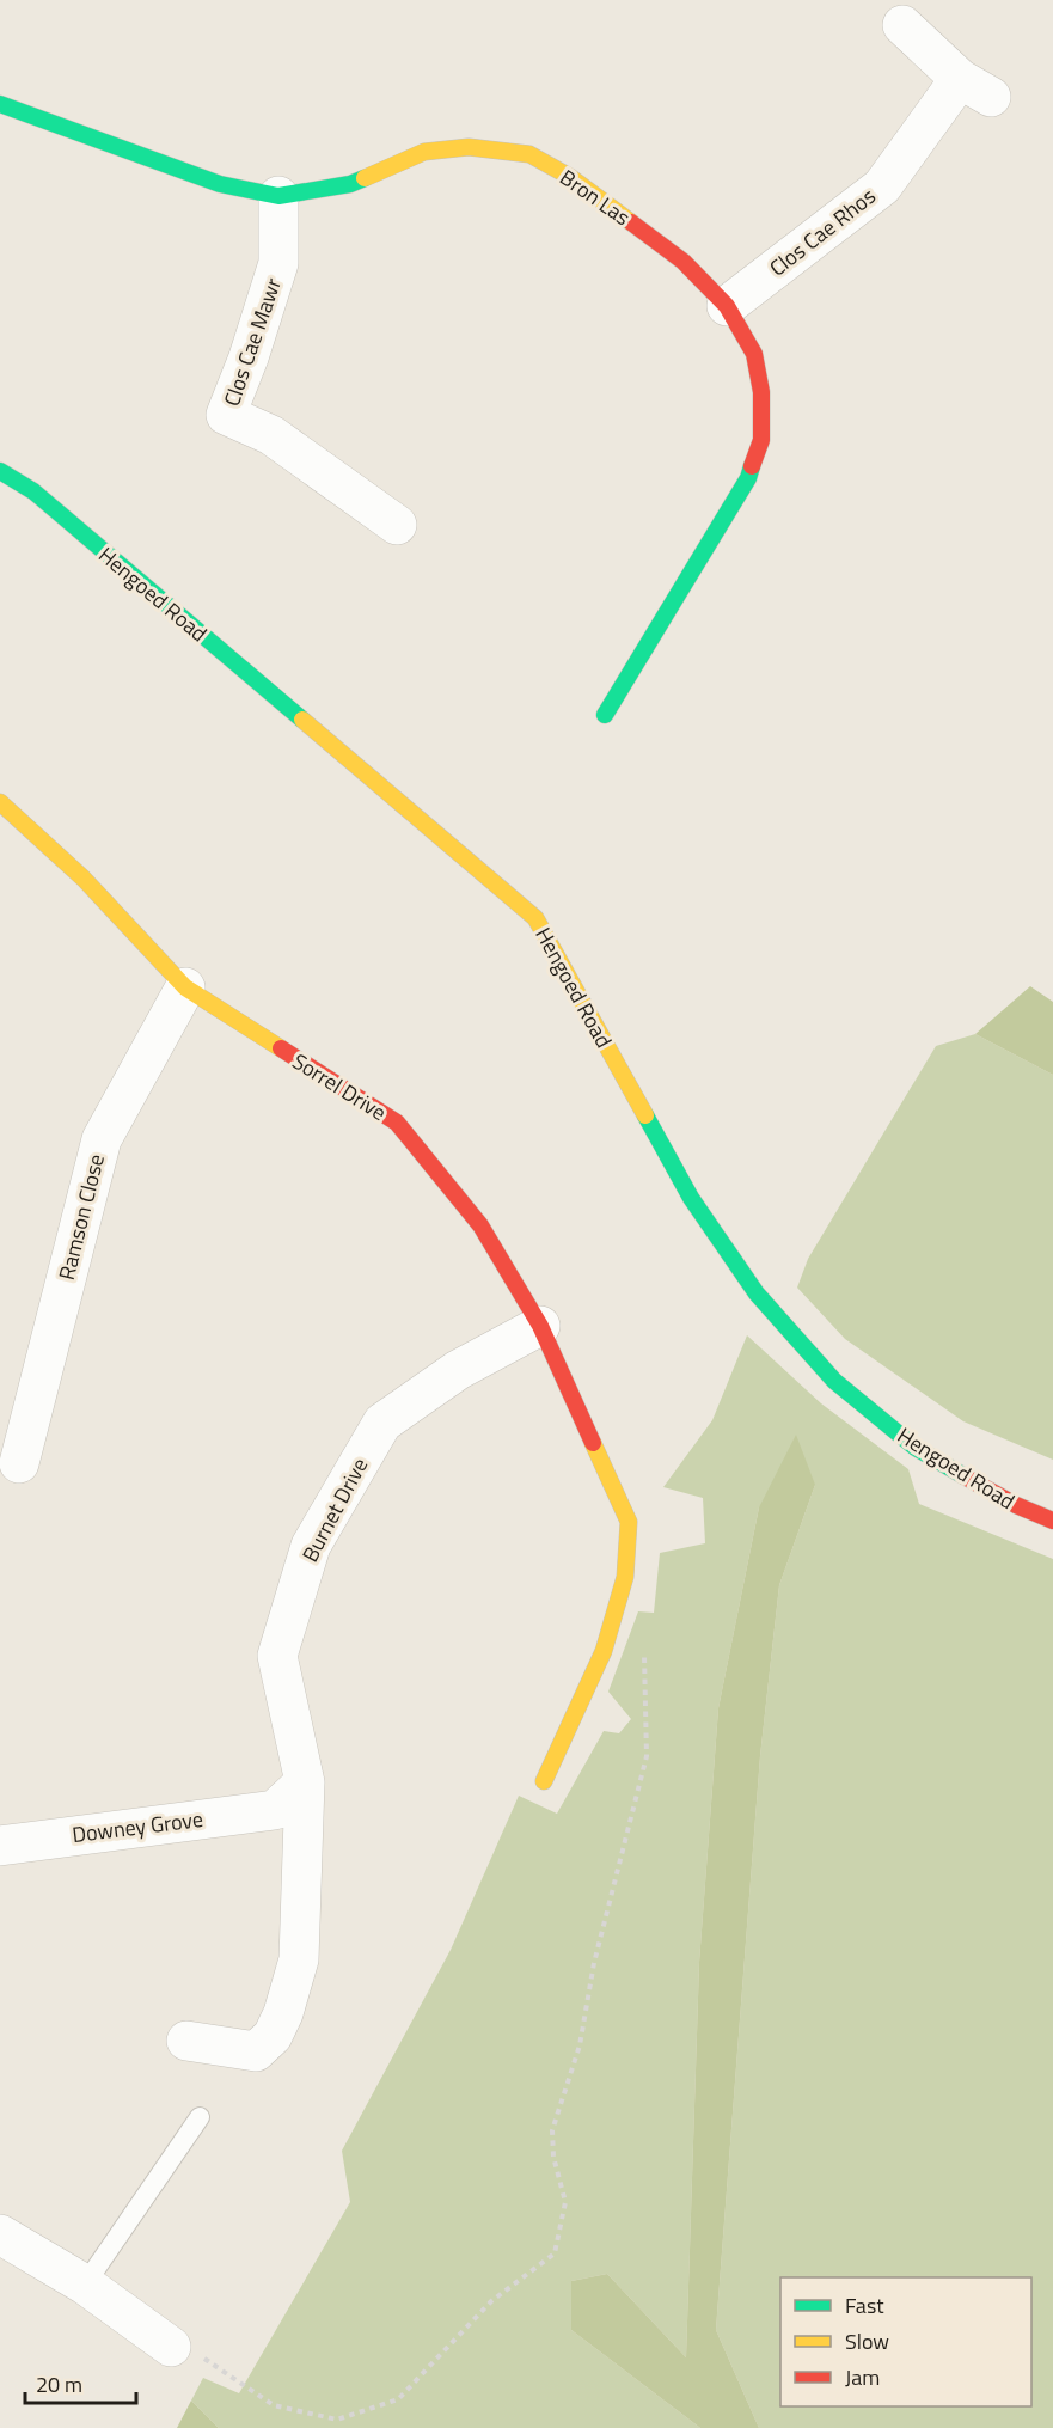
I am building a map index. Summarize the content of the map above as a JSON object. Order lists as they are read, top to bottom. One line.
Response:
{"streets":{"street":["Bron Las","Clos Cae Rhos","Clos Cae Mawr","Hengoed Road","Sorrel Drive","Ramson Close","Burnet Drive","Downey Grove"]},"crossings":[["Bron Las","Clos Cae Rhos"],["Bron Las","Clos Cae Mawr"],["Sorrel Drive","Ramson Close"],["Sorrel Drive","Burnet Drive"],["Burnet Drive","Downey Grove"]],"legend":["Fast","Slow","Jam"],"scale_bar":"20 m"}
